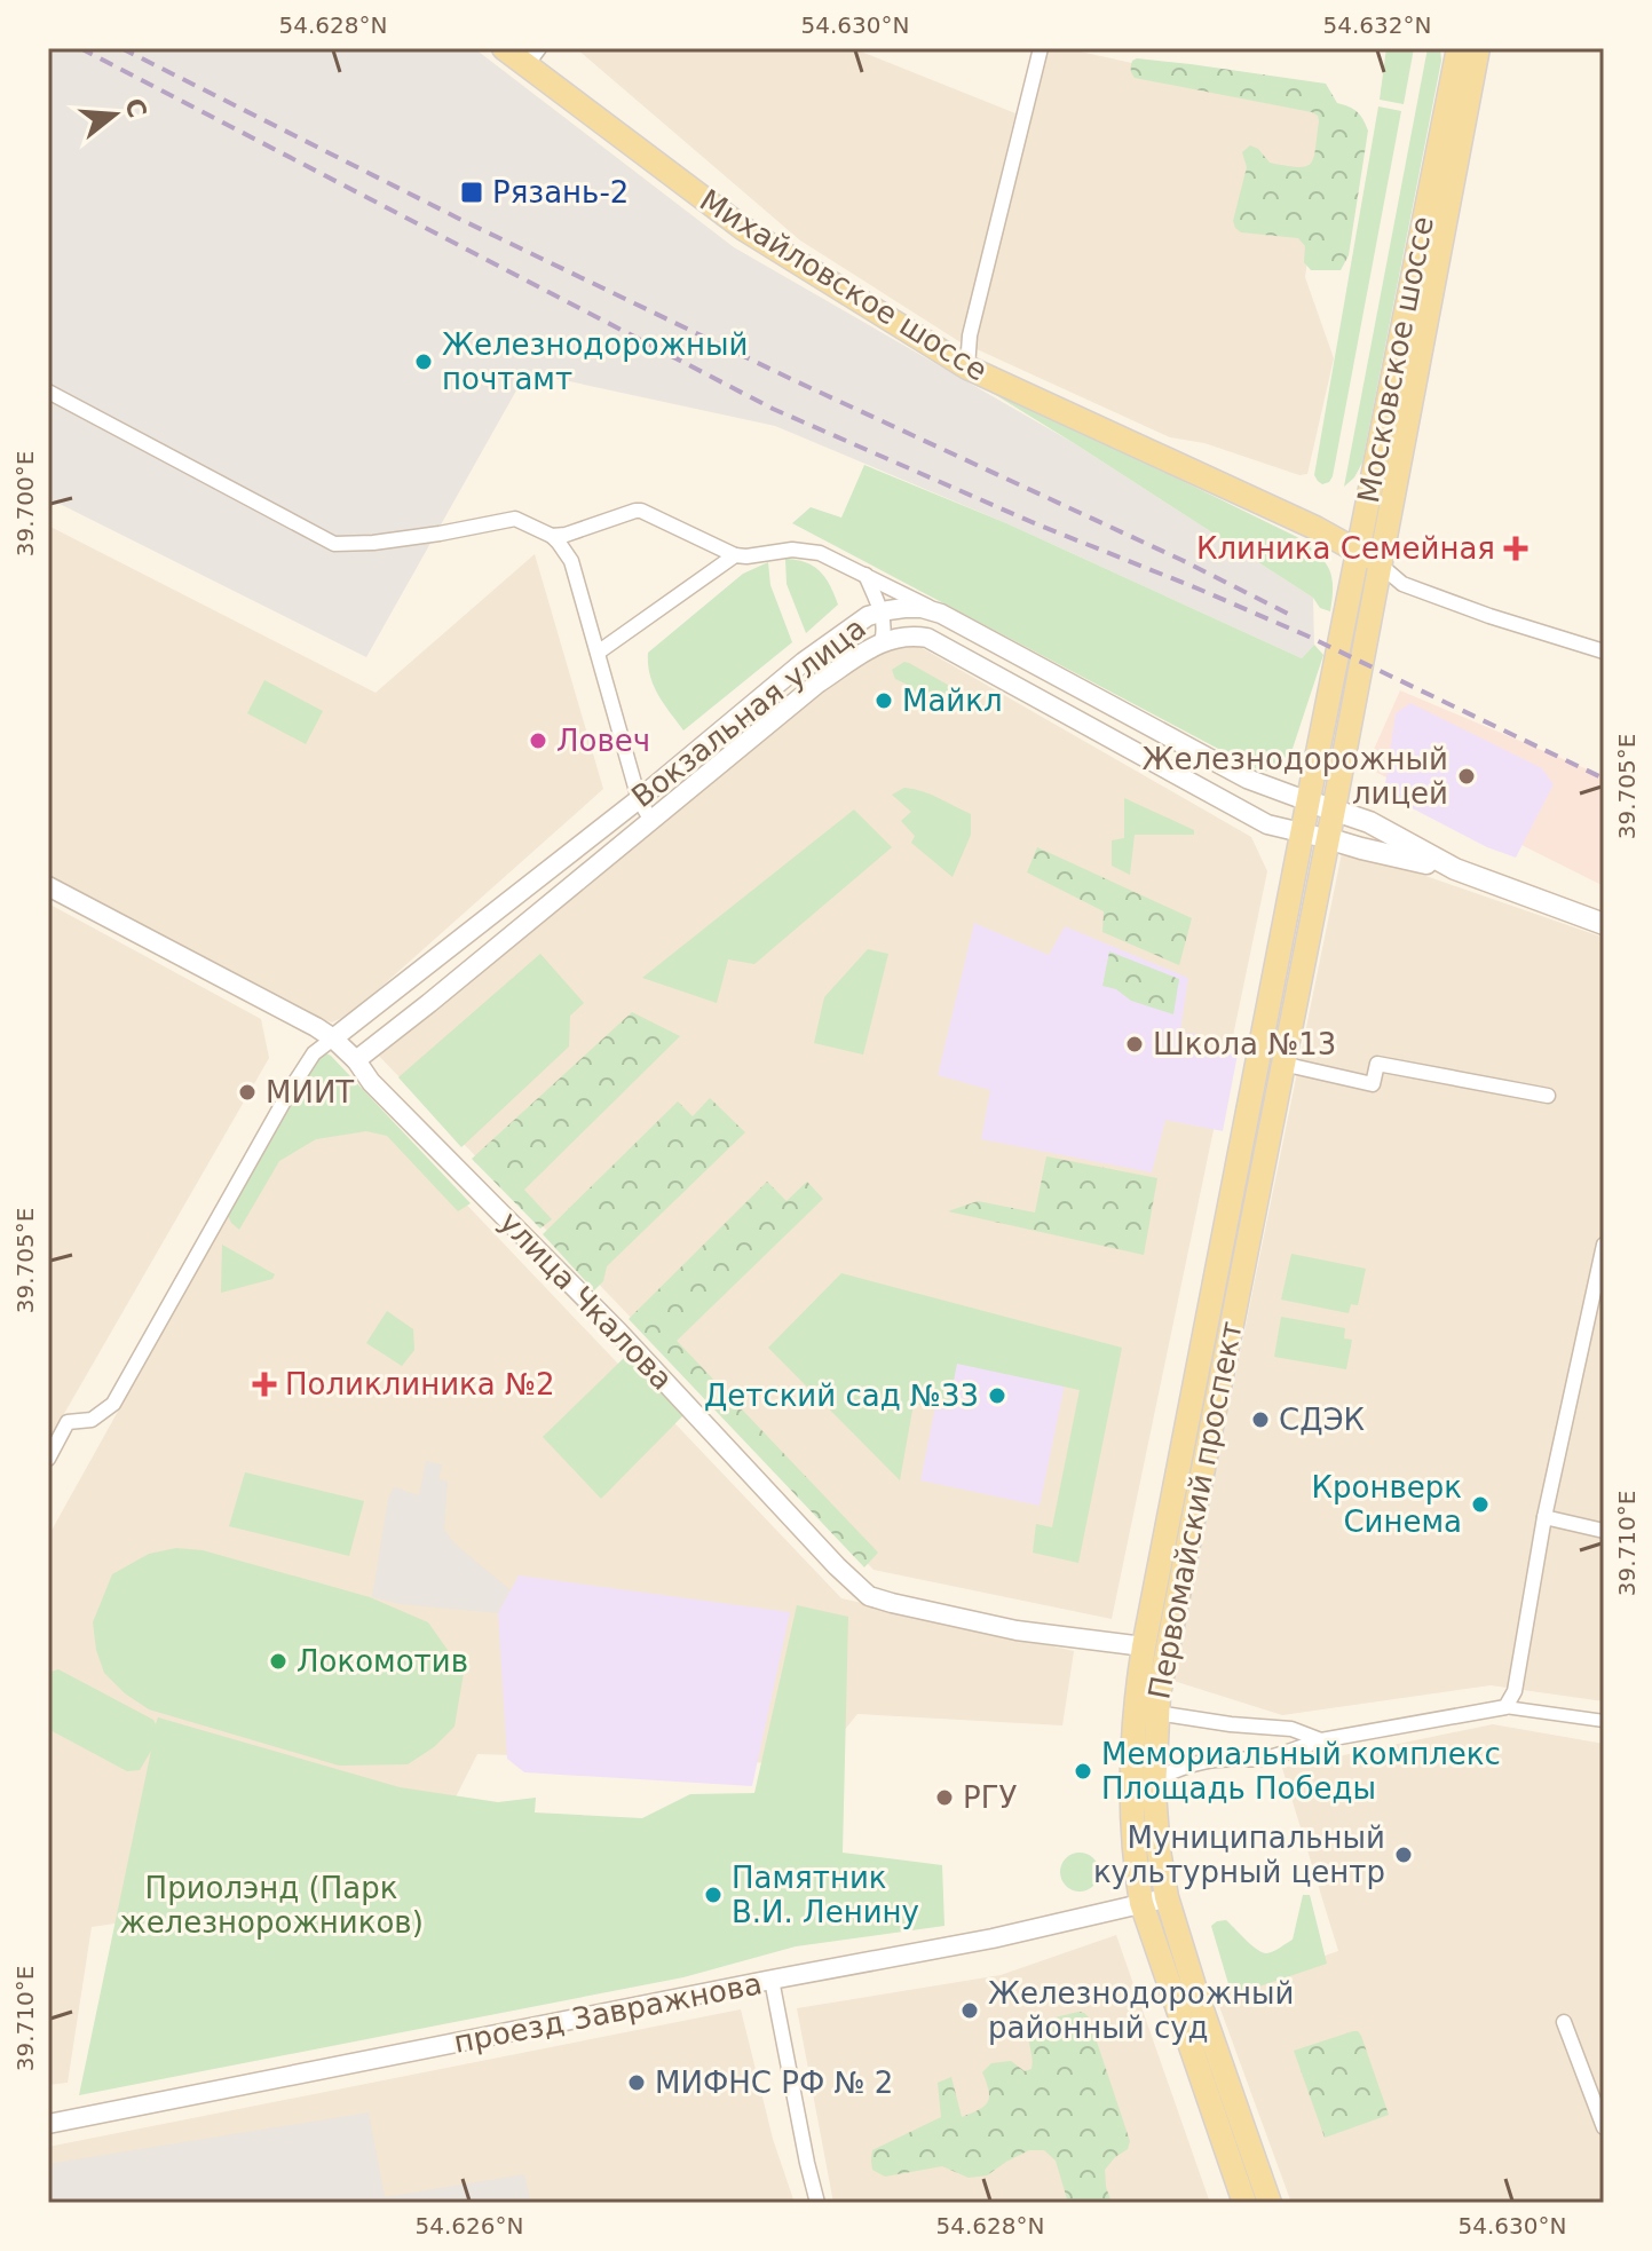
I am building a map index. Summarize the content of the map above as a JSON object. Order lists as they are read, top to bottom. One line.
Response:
{"streets":{"main road":["Михайловское шоссе","Московское шоссе","Вокзальная улица","Первомайский проспект"],"street":["улица Чкалова","проезд Завражнова"]},"crossings":[["Михайловское шоссе","Московское шоссе"],["Московское шоссе","Вокзальная улица"],["Московское шоссе","Первомайский проспект"],["Вокзальная улица","улица Чкалова"],["Вокзальная улица","Первомайский проспект"],["улица Чкалова","Первомайский проспект"],["Первомайский проспект","проезд Завражнова"]],"parks":["Приолэнд (Парк железнорожников)"],"places":{"transit":["Рязань-2"],"other":["Железнодорожный почтамт","Майкл","Ловеч","Железнодорожный лицей","Школа №13","МИИТ","Детский сад №33","СДЭК","Кронверк Синема","Локомотив","Мемориальный комплекс Площадь Победы","РГУ","Муниципальный культурный центр","Памятник В.И. Ленину","Железнодорожный районный суд","МИФНС РФ № 2"],"health":["Клиника Семейная","Поликлиника №2"]},"north":"right","coordinates":["54.628°N","54.630°N","54.632°N","39.700°E","39.705°E","39.710°E","54.626°N"]}
